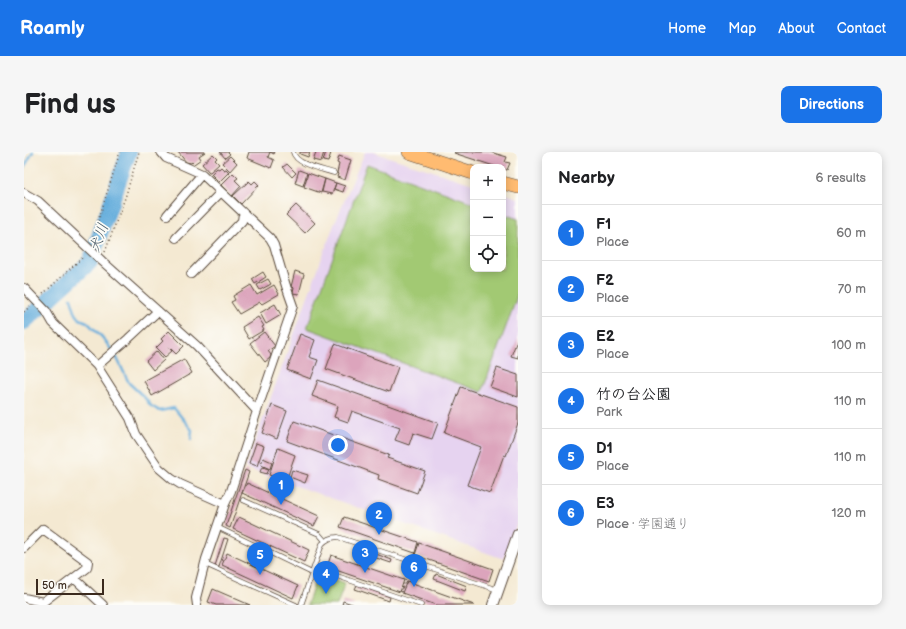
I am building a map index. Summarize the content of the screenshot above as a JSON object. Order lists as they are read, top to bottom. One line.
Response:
{"water":["犬川"],"scale_bar":"50 m","page":{"header":"Roamly","nav":["Home","Map","About","Contact"],"buttons":"Directions","title":"Find us","heading":["Nearby","6 results"],"map_buttons":["+","−"],"list":[{"mark":"1","name":"F1","note":"Place","value":"60 m"},{"mark":"2","name":"F2","note":"Place","value":"70 m"},{"mark":"3","name":"E2","note":"Place","value":"100 m"},{"mark":"4","name":"竹の台公園","note":"Park","value":"110 m"},{"mark":"5","name":"D1","note":"Place","value":"110 m"},{"mark":"6","name":"E3","note":"Place · 学園通り","value":"120 m"}],"pins":["1","2","3","5","6","4"],"scale":"50 m"}}
